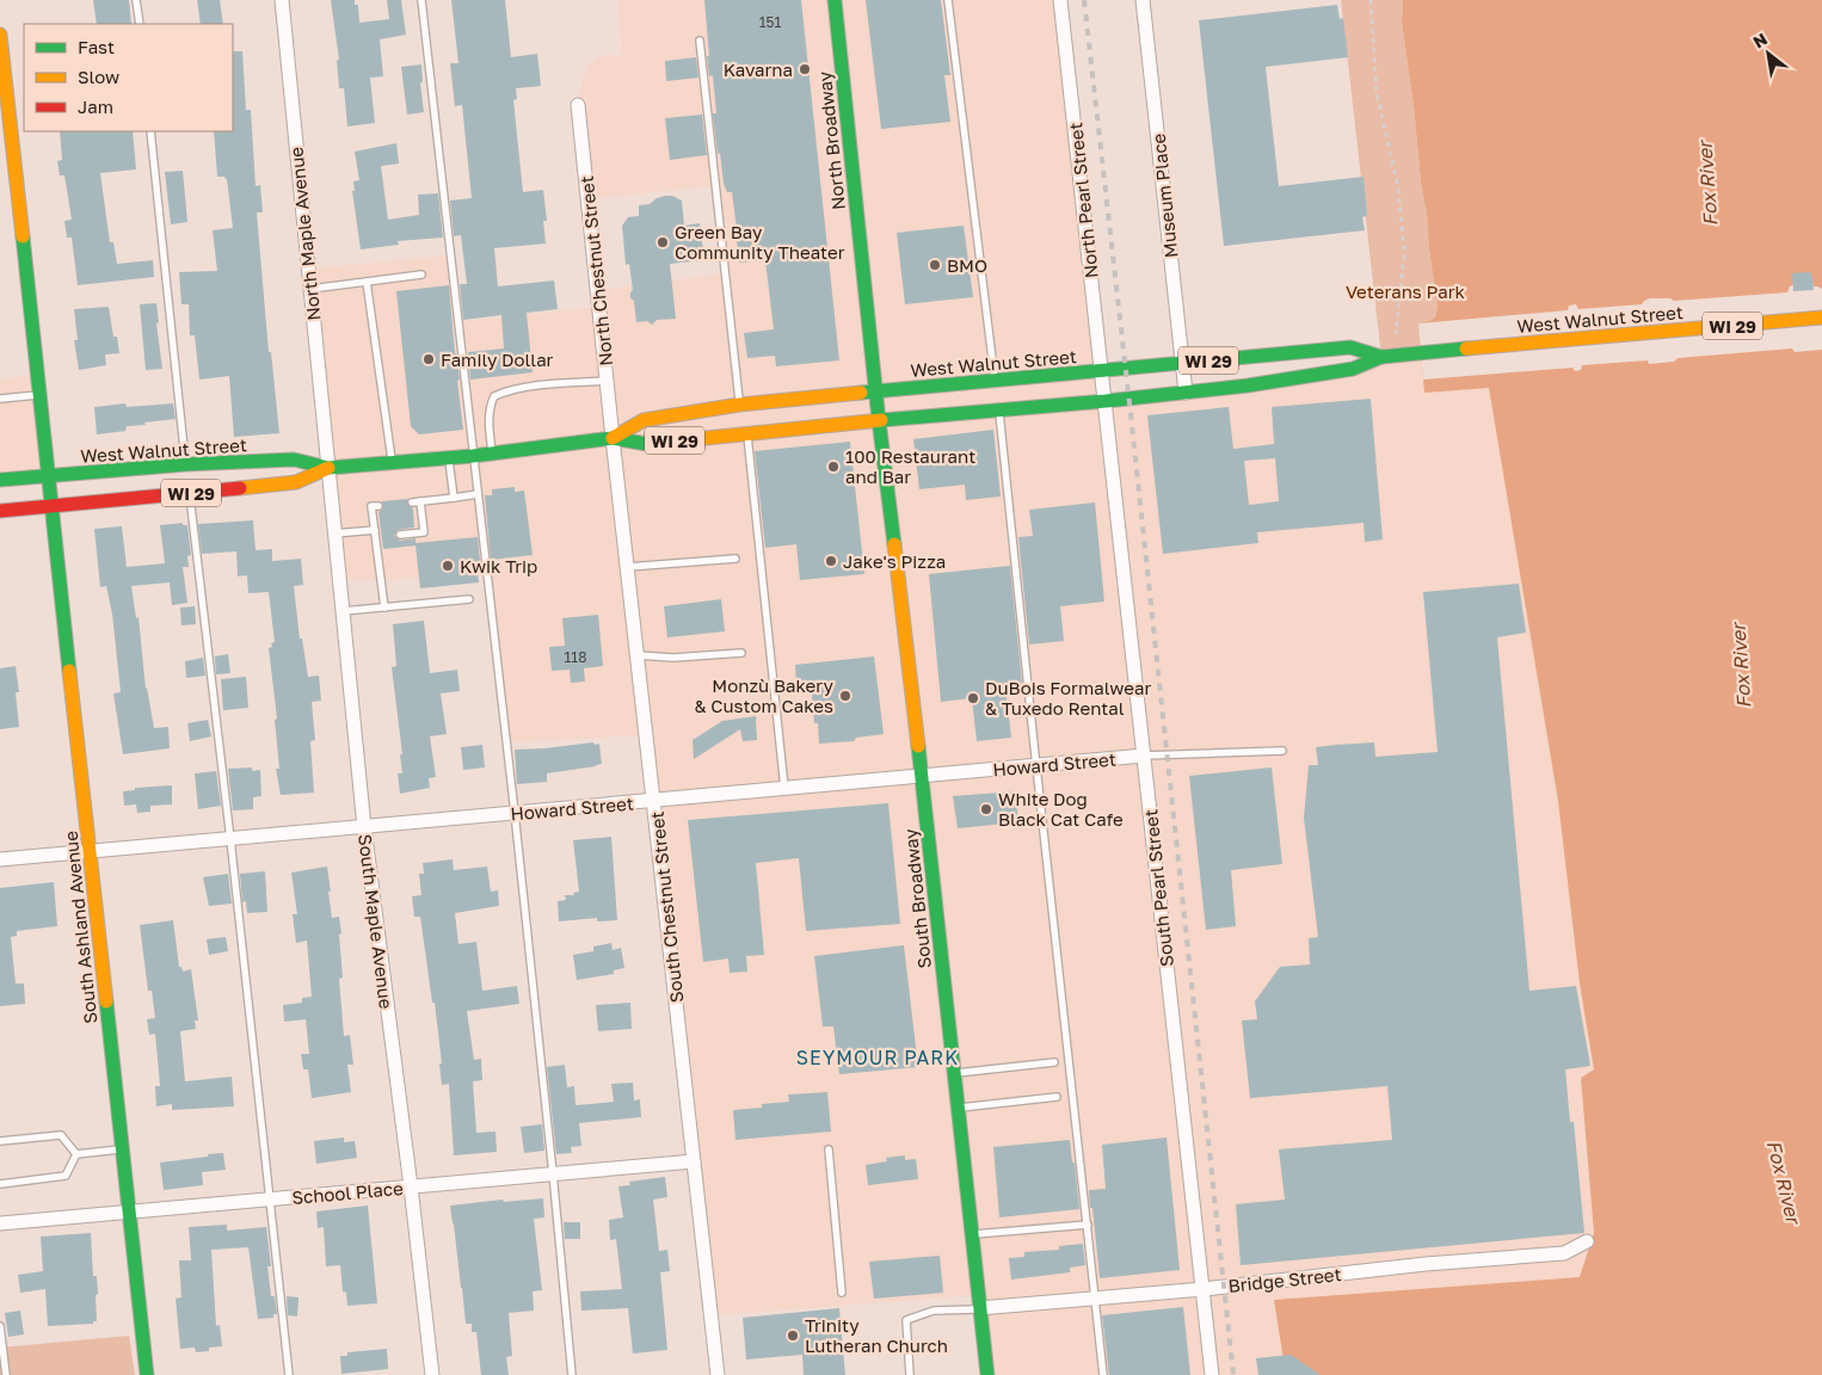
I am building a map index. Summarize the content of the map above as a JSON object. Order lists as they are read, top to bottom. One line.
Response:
{"streets":{"main road":["North Broadway","West Walnut Street","WI 29","South Broadway","South Ashland Avenue"],"street":["Museum Place","North Pearl Street","North Maple Avenue","North Chestnut Street","Howard Street","South Pearl Street","South Chestnut Street","South Maple Avenue","School Place","Bridge Street"]},"crossings":[["North Broadway","West Walnut Street"],["North Broadway","South Broadway"],["Museum Place","West Walnut Street"],["North Pearl Street","West Walnut Street"],["North Pearl Street","South Pearl Street"],["North Maple Avenue","West Walnut Street"],["North Maple Avenue","South Maple Avenue"],["North Chestnut Street","West Walnut Street"],["North Chestnut Street","South Chestnut Street"],["West Walnut Street","South Pearl Street"],["West Walnut Street","South Broadway"],["West Walnut Street","South Chestnut Street"],["West Walnut Street","South Maple Avenue"],["West Walnut Street","South Ashland Avenue"],["Howard Street","South Pearl Street"],["Howard Street","South Broadway"],["Howard Street","South Chestnut Street"],["Howard Street","South Maple Avenue"],["Howard Street","South Ashland Avenue"],["South Pearl Street","Bridge Street"],["South Broadway","Bridge Street"],["South Chestnut Street","School Place"],["South Maple Avenue","School Place"],["South Ashland Avenue","School Place"]],"districts":["SEYMOUR PARK"],"water":["Fox River"],"parks":["Veterans Park"],"places":["Kavarna","Green Bay Community Theater","BMO","Family Dollar","100 Restaurant and Bar","Jake's Pizza","Kwik Trip","Monzù Bakery & Custom Cakes","DuBois Formalwear & Tuxedo Rental","White Dog Black Cat Cafe","Trinity Lutheran Church"],"house_numbers":["151","118"],"legend":["Fast","Slow","Jam"],"north":"top left"}
